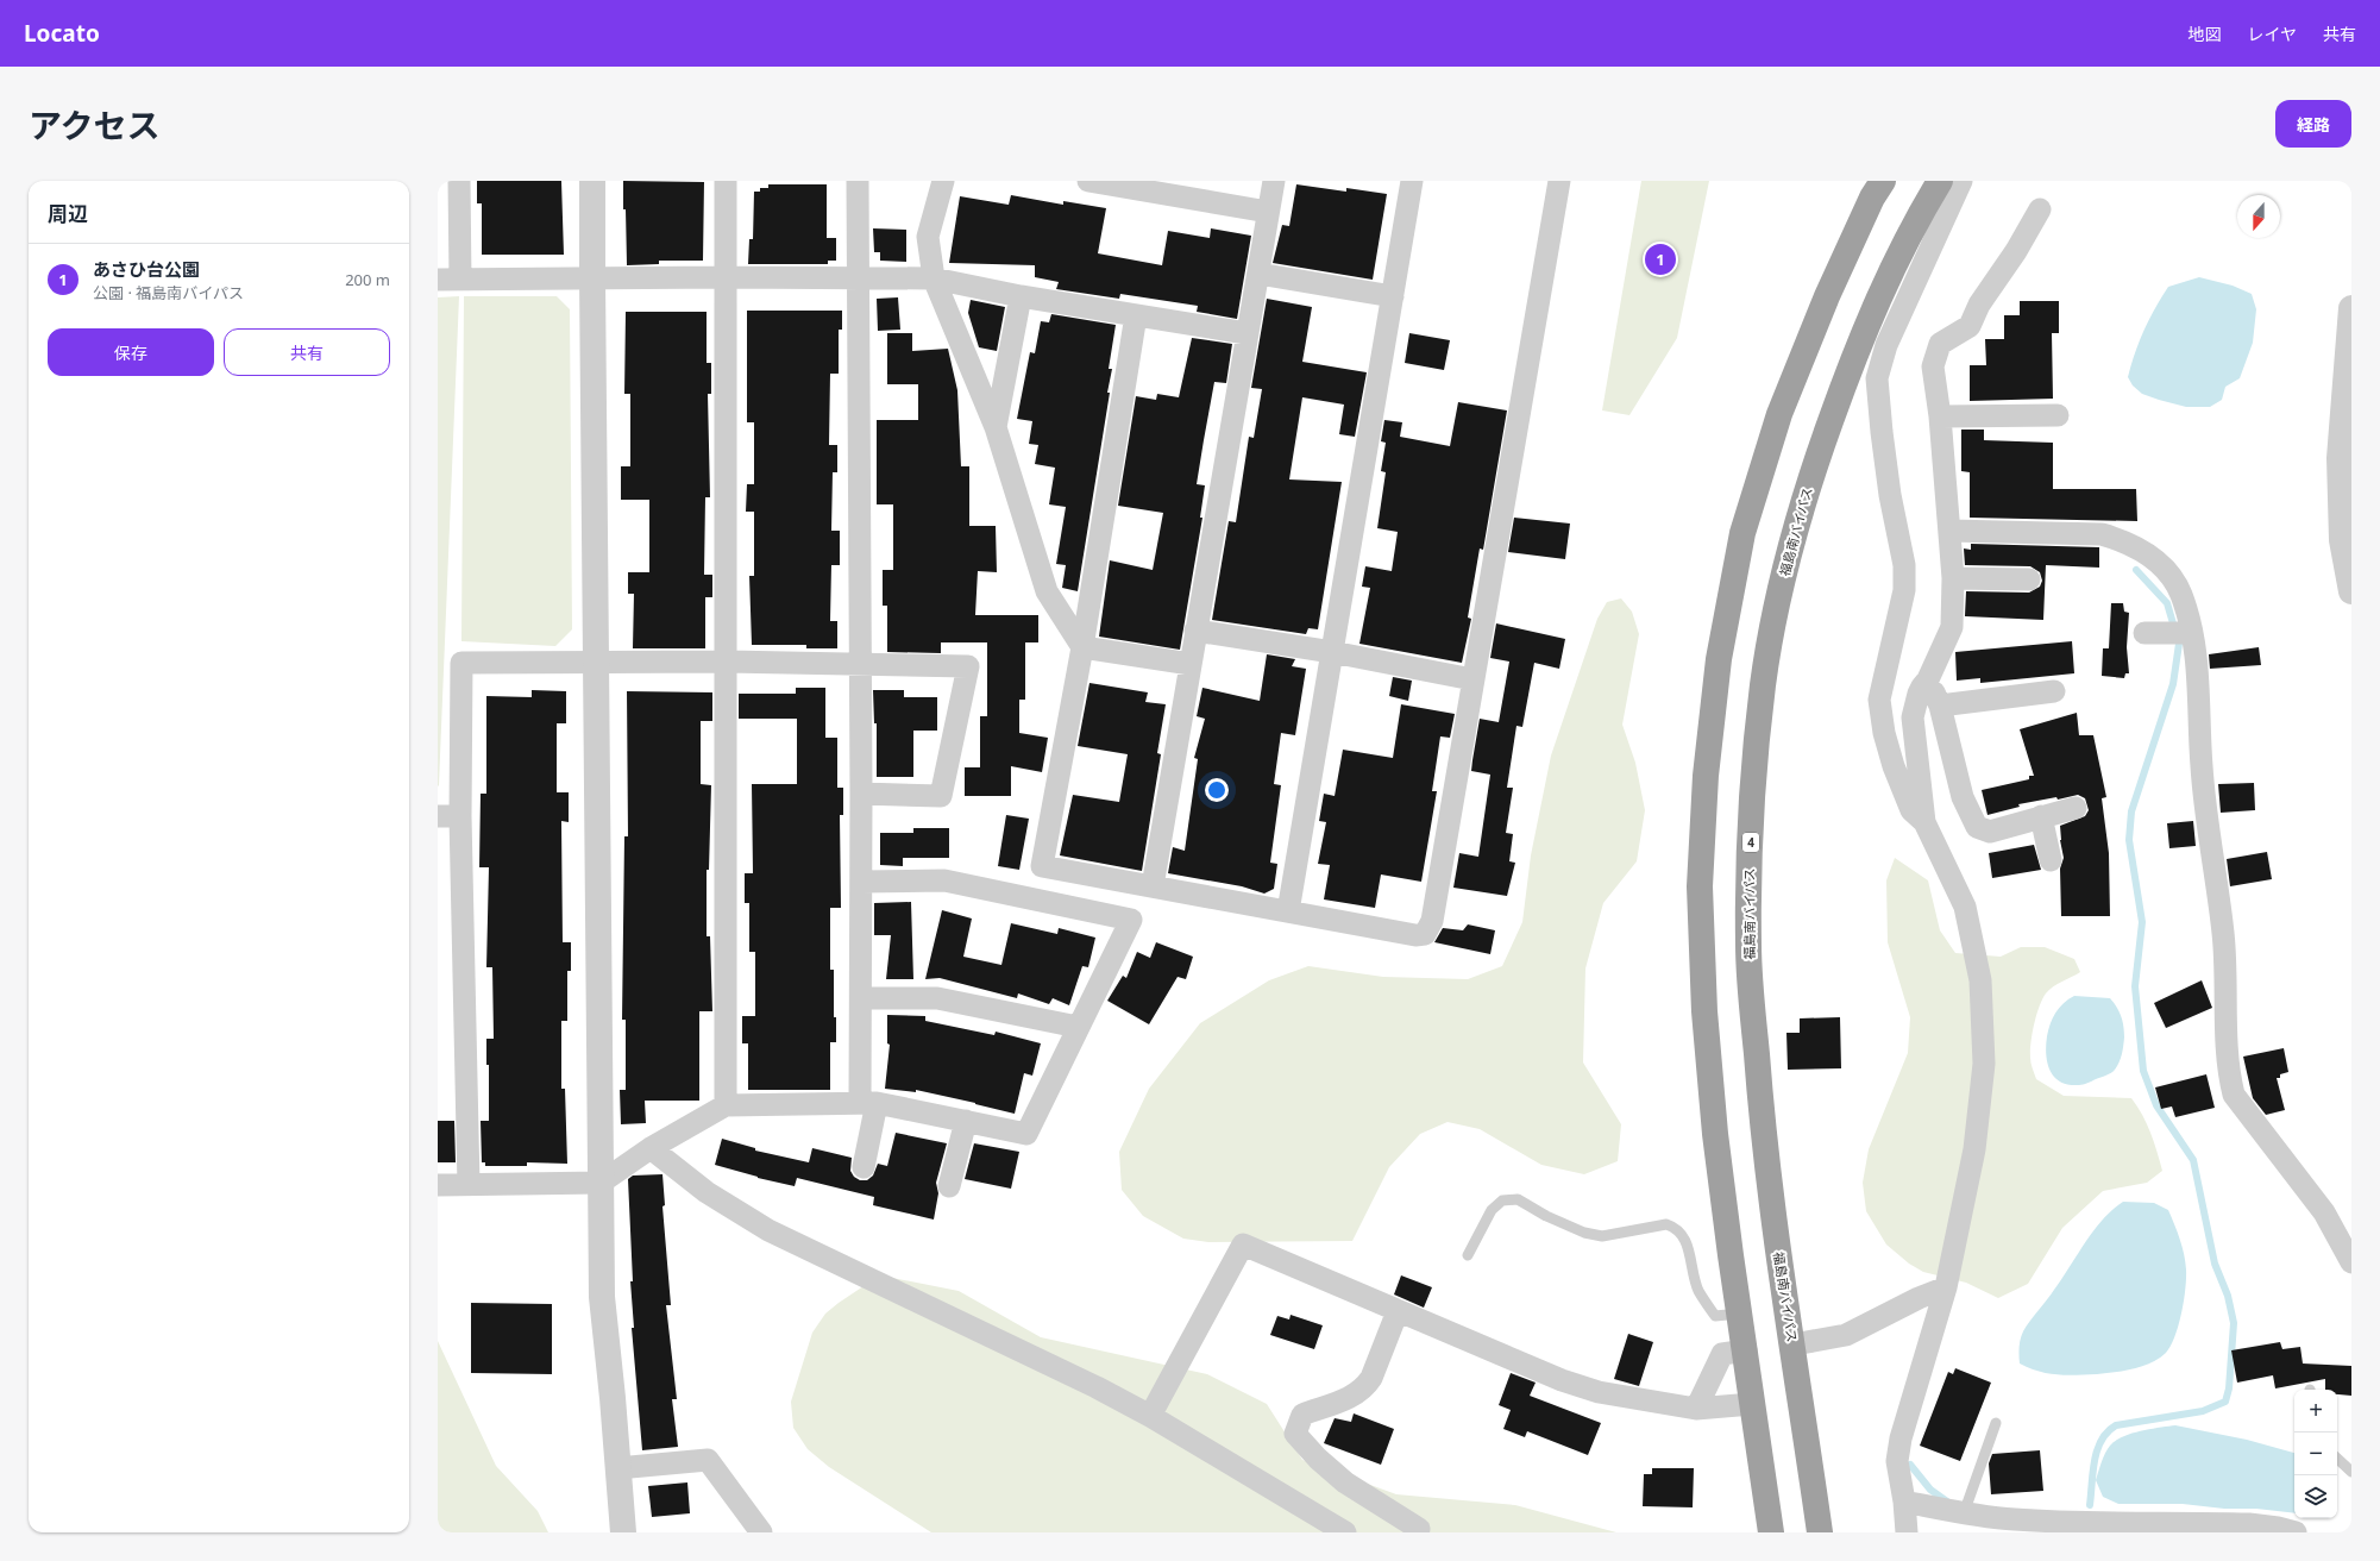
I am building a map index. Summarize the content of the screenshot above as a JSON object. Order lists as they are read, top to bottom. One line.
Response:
{"streets":{"highway":["福島南バイパス","4"]},"north":"bottom","page":{"header":"Locato","nav":["地図","レイヤ","共有"],"title":"アクセス","buttons":["経路",["保存","共有"]],"heading":"周辺","pins":"1","list":[{"mark":"1","name":"あさひ台公園","note":"公園 · 福島南バイパス","value":"200 m"}],"map_buttons":["+","−"]}}
